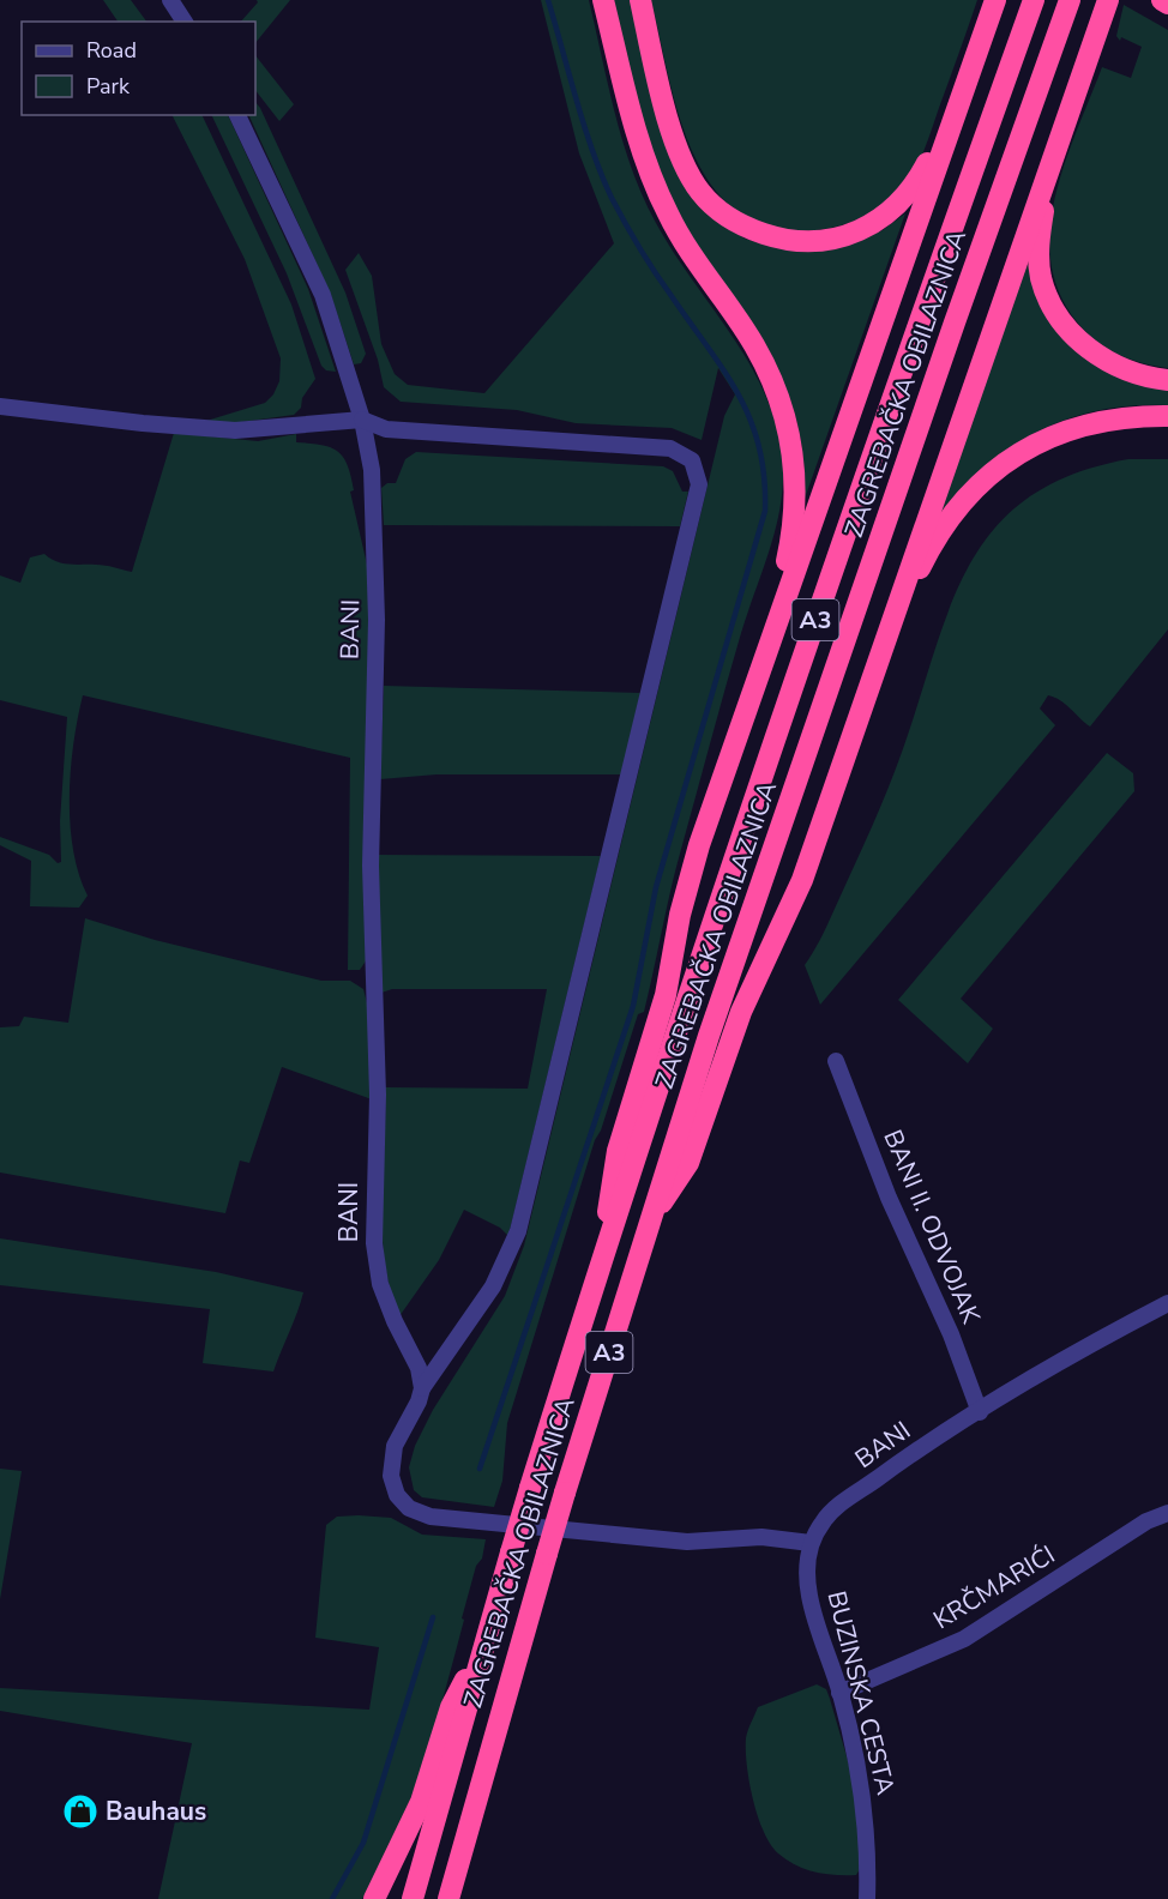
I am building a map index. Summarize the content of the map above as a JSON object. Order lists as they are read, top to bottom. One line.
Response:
{"streets":{"highway":["ZAGREBAČKA OBILAZNICA","A3"],"street":["BANI","BANI II. ODVOJAK","KRČMARIĆI","BUZINSKA CESTA"]},"crossings":[["BANI","BANI II. ODVOJAK"],["BANI","BUZINSKA CESTA"],["KRČMARIĆI","BUZINSKA CESTA"]],"places":{"shop":["Bauhaus"]},"legend":["Road","Park"]}
